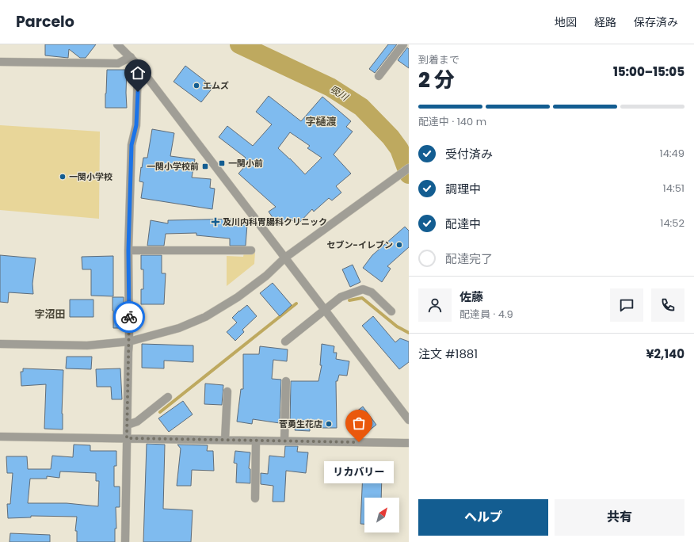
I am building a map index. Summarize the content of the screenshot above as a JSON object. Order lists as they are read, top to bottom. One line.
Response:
{"districts":["字樋渡","字沼田"],"water":["吸川"],"places":{"other":["エムズ","一関小学校","セブン-イレブン","菅勇生花店","リカバリー"],"transit":["一関小前","一関小学校前"],"health":["及川内科胃腸科クリニック"]},"north":"top right","page":{"header":"Parcelo","nav":["地図","経路","保存済み"],"heading":["2 分","到着まで","15:00–15:05"],"panel":["佐藤","配達員 · 4.9","注文 #1881","¥2,140"],"bar":"配達中 · 140 m","list":[["受付済み","14:49"],["調理中","14:51"],["配達中","14:52"],"配達完了"],"bubble":"リカバリー","buttons":["ヘルプ","共有"]}}
